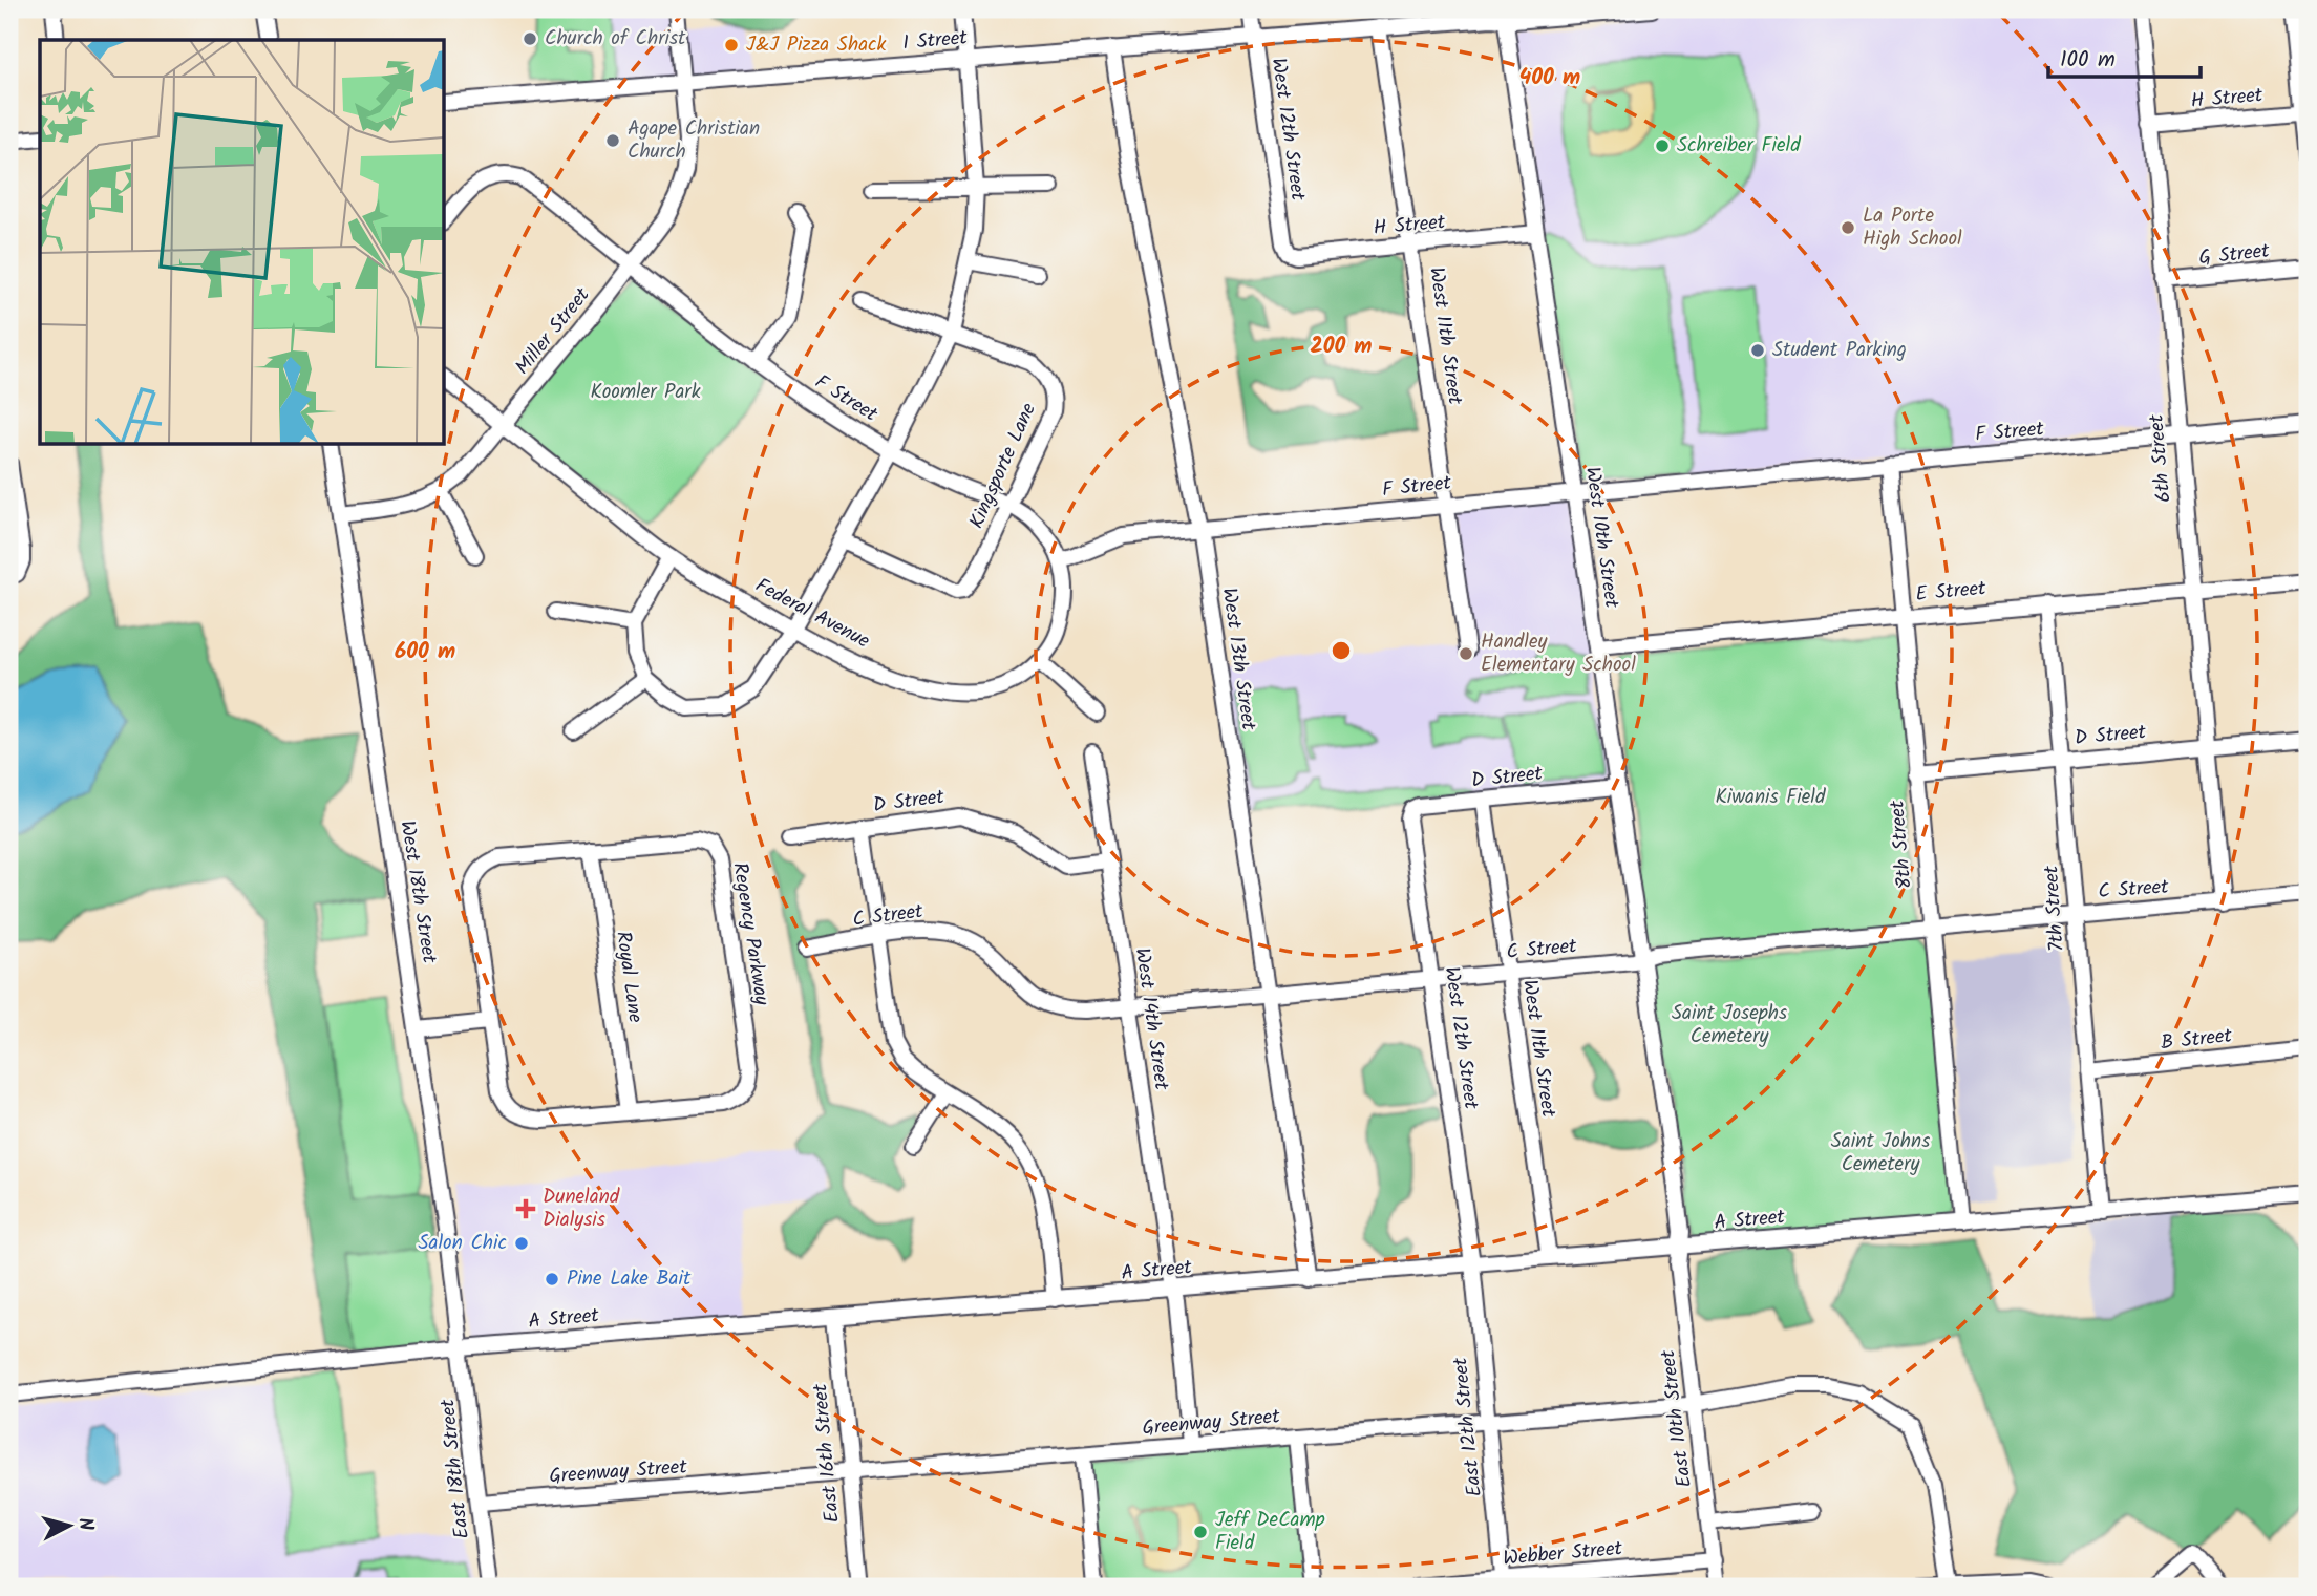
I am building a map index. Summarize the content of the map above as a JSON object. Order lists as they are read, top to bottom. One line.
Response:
{"streets":{"street":["I Street","H Street","West 12th Street","G Street","Miller Street","West 11th Street","F Street","6th Street","Kingsporte Lane","West 10th Street","E Street","Federal Avenue","West 13th Street","D Street","8th Street","C Street","West 18th Street","7th Street","Regency Parkway","Royal Lane","West 14th Street","B Street","A Street","East 10th Street","Greenway Street","East 12th Street","East 16th Street","East 18th Street","Webber Street"]},"crossings":[["I Street","West 12th Street"],["I Street","Miller Street"],["I Street","West 11th Street"],["I Street","West 10th Street"],["I Street","West 13th Street"],["H Street","West 12th Street"],["H Street","West 11th Street"],["H Street","6th Street"],["H Street","West 10th Street"],["West 12th Street","D Street"],["West 12th Street","C Street"],["West 12th Street","A Street"],["West 12th Street","East 12th Street"],["G Street","6th Street"],["Miller Street","F Street"],["Miller Street","Federal Avenue"],["Miller Street","West 18th Street"],["West 11th Street","F Street"],["West 11th Street","D Street"],["West 11th Street","C Street"],["West 11th Street","A Street"],["F Street","6th Street"],["F Street","Kingsporte Lane"],["F Street","West 10th Street"],["F Street","Federal Avenue"],["F Street","West 13th Street"],["F Street","8th Street"],["6th Street","E Street"],["6th Street","D Street"],["6th Street","C Street"],["West 10th Street","E Street"],["West 10th Street","D Street"],["West 10th Street","C Street"],["West 10th Street","A Street"],["West 10th Street","East 10th Street"],["E Street","8th Street"],["E Street","7th Street"],["West 13th Street","C Street"],["West 13th Street","A Street"],["D Street","8th Street"],["D Street","7th Street"],["D Street","West 14th Street"],["8th Street","C Street"],["8th Street","A Street"],["C Street","7th Street"],["C Street","West 14th Street"],["West 18th Street","A Street"],["West 18th Street","East 18th Street"],["7th Street","B Street"],["7th Street","A Street"],["Regency Parkway","Royal Lane"],["West 14th Street","A Street"],["West 14th Street","Greenway Street"],["A Street","East 10th Street"],["A Street","East 12th Street"],["A Street","East 16th Street"],["A Street","East 18th Street"],["East 10th Street","Greenway Street"],["East 10th Street","Webber Street"],["Greenway Street","East 12th Street"],["Greenway Street","East 16th Street"],["Greenway Street","East 18th Street"],["East 12th Street","Webber Street"]],"parks":["Koomler Park","Kiwanis Field","Saint Josephs Cemetery","Saint Johns Cemetery"],"places":{"other":["Church of Christ","J&J Pizza Shack","Agape Christian Church","Schreiber Field","La Porte High School","Student Parking","Handley Elementary School","Salon Chic","Pine Lake Bait","Jeff DeCamp Field"],"health":["Duneland Dialysis"]},"scale_bar":"100 m","north":"right","rings":["400 m","200 m","600 m"]}
